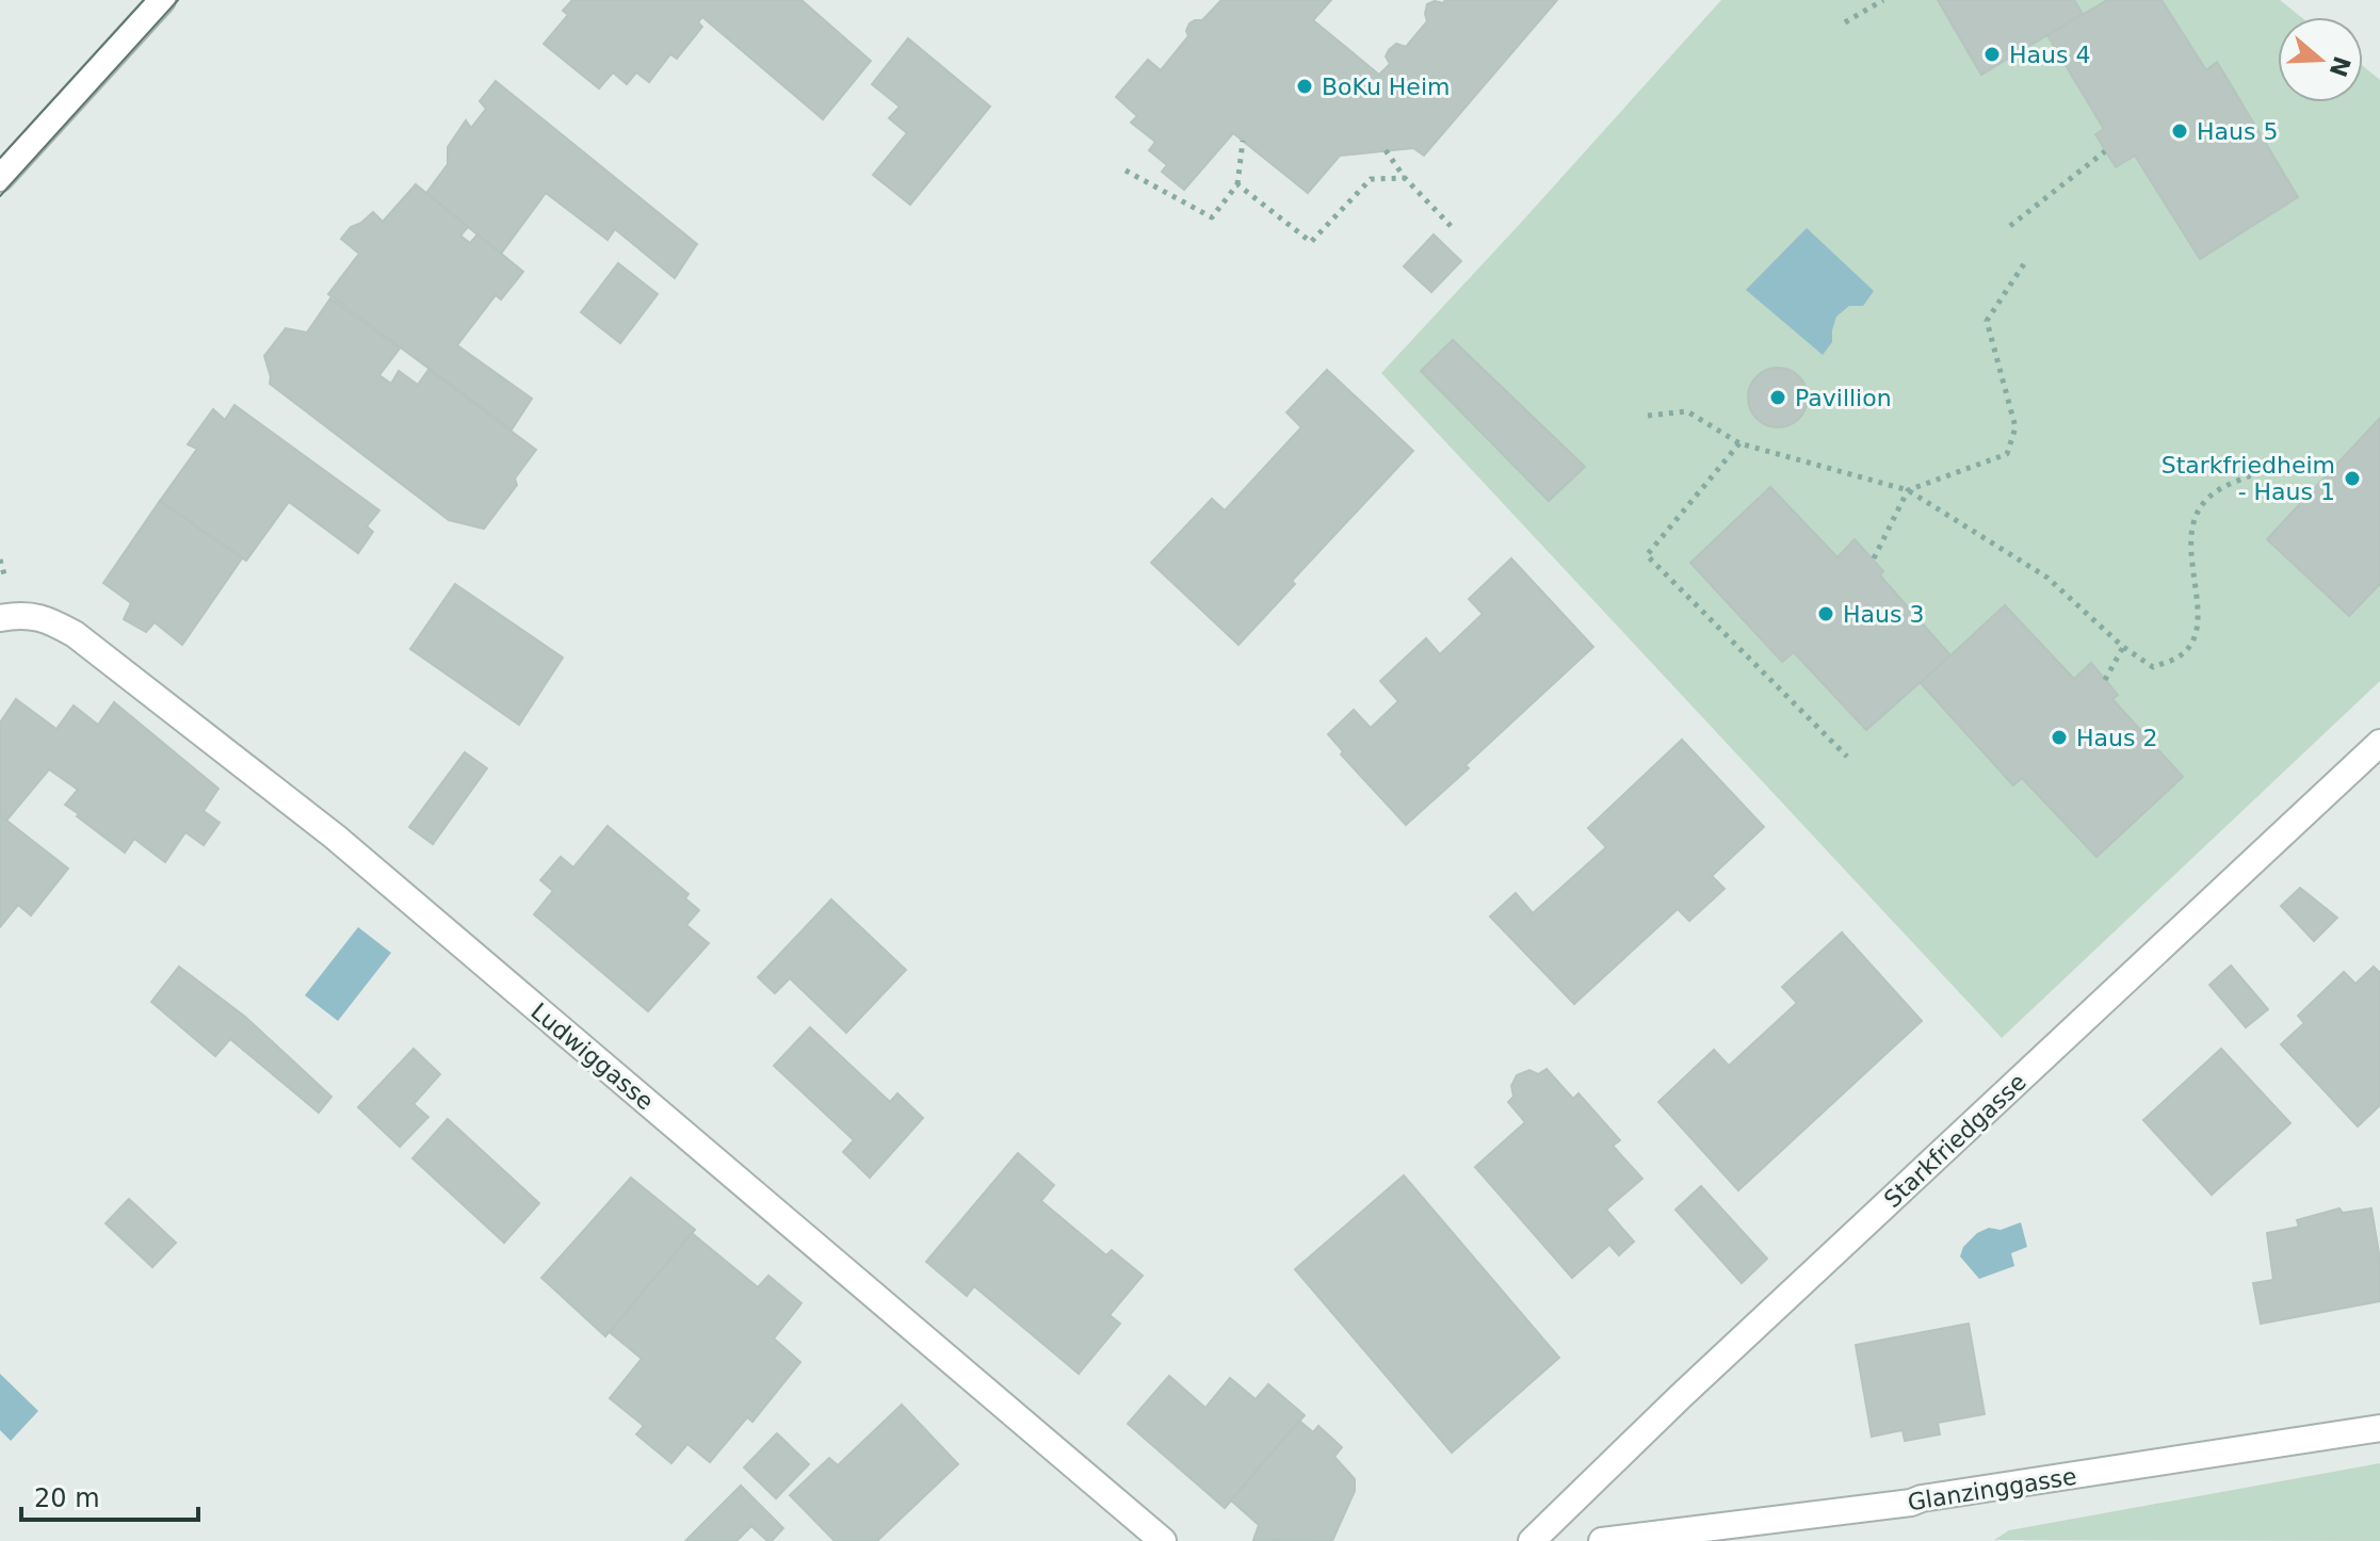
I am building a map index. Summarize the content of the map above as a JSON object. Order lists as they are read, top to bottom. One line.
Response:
{"streets":{"street":["Ludwiggasse","Starkfriedgasse","Glanzinggasse"]},"places":["Haus 4","BoKu Heim","Haus 5","Pavillion","Starkfriedheim - Haus 1","Haus 3","Haus 2"],"scale_bar":"20 m","north":"right"}
